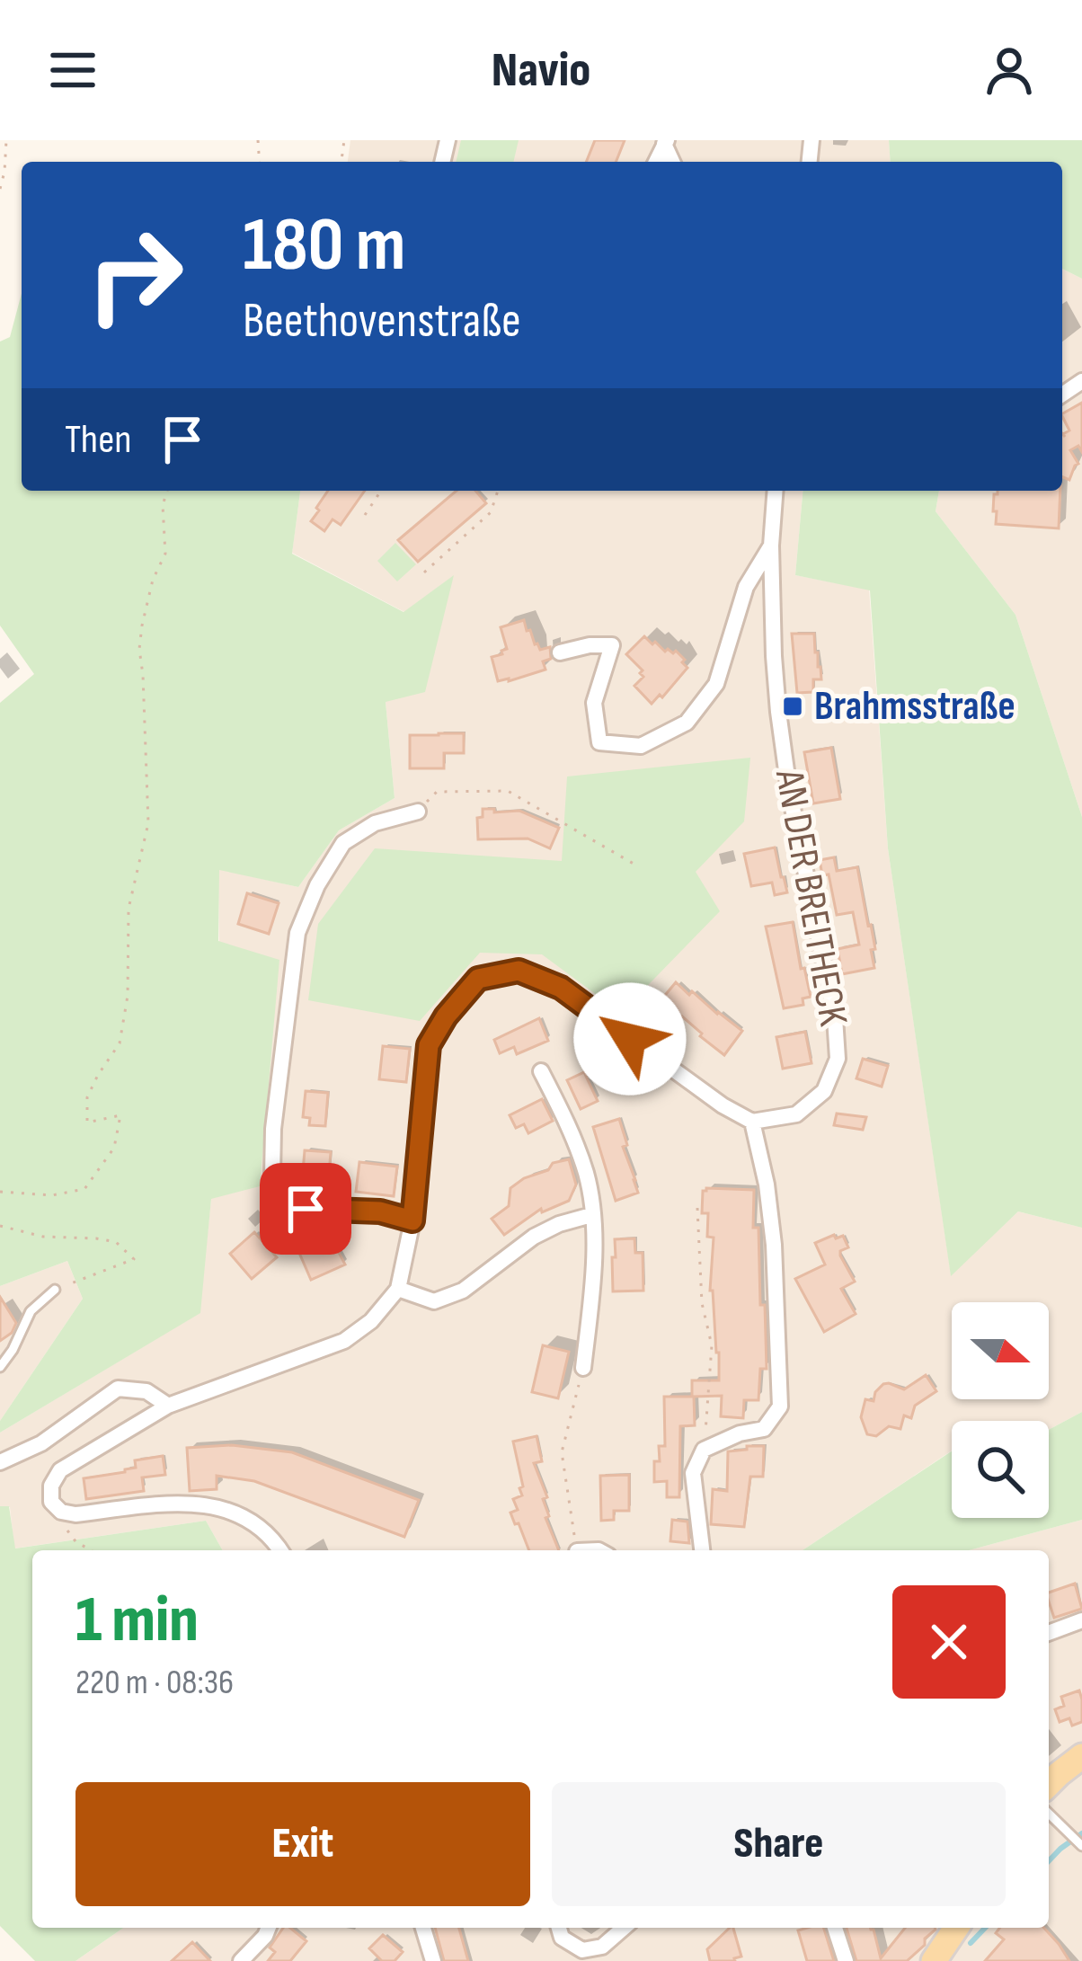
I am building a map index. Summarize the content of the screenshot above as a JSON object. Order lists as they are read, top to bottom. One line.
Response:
{"streets":{"street":["AN DER BREITHECK"]},"places":{"transit":["Brahmsstraße"]},"north":"right","page":{"header":"Navio","turn":["180 m","Beethovenstraße"],"then":"Then","heading":["1 min","220 m · 08:36"],"buttons":["Exit","Share"]}}
